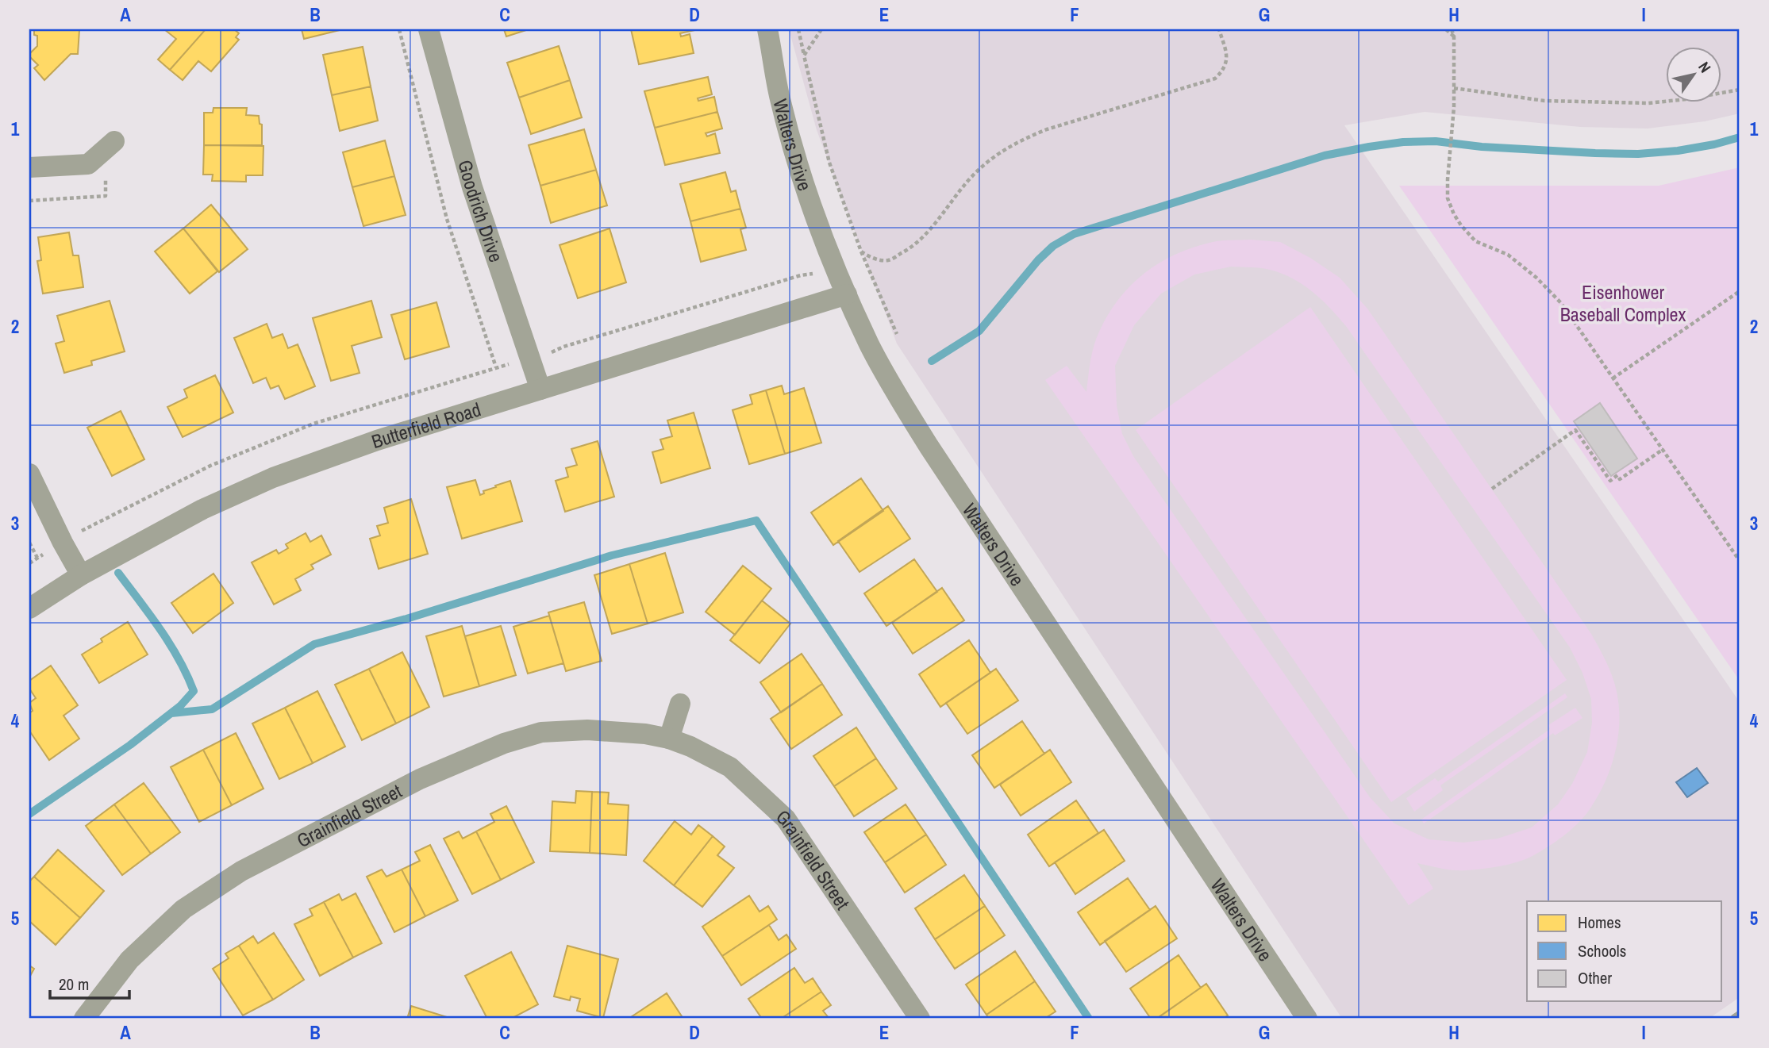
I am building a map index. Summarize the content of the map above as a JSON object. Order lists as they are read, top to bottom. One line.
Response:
{"streets":{"street":["Walters Drive","Goodrich Drive","Butterfield Road","Grainfield Street"]},"crossings":[["Walters Drive","Butterfield Road"],["Goodrich Drive","Butterfield Road"]],"parks":["Eisenhower Baseball Complex"],"legend":["Homes","Schools","Other"],"scale_bar":"20 m","north":"top right","grid":{"columns":["A","B","C","D","E","F","G","H","I"],"rows":["1","2","3","4","5"]}}
